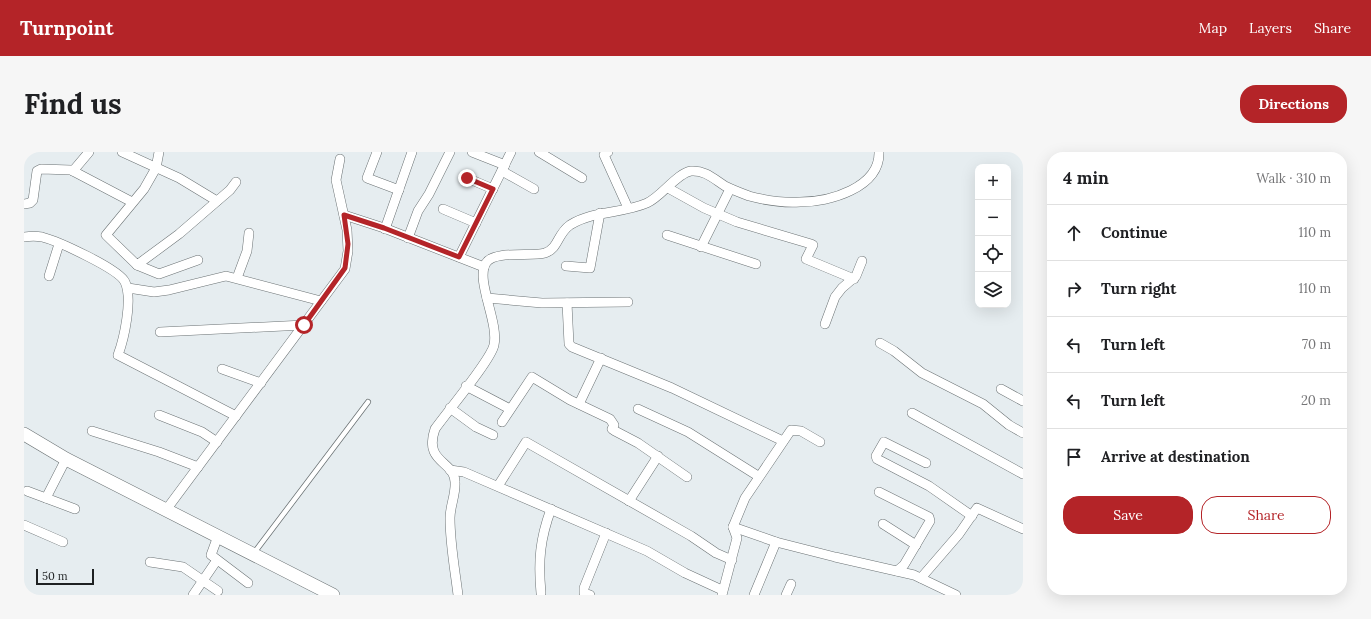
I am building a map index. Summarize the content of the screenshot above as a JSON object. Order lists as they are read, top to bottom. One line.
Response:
{"scale_bar":"50 m","page":{"header":"Turnpoint","nav":["Map","Layers","Share"],"buttons":["Directions",["Save","Share"]],"title":"Find us","heading":["4 min","Walk · 310 m"],"map_buttons":["+","−"],"list":[["Continue","110 m"],["Turn right","110 m"],["Turn left","70 m"],["Turn left","20 m"],"Arrive at destination"],"scale":"50 m"}}
